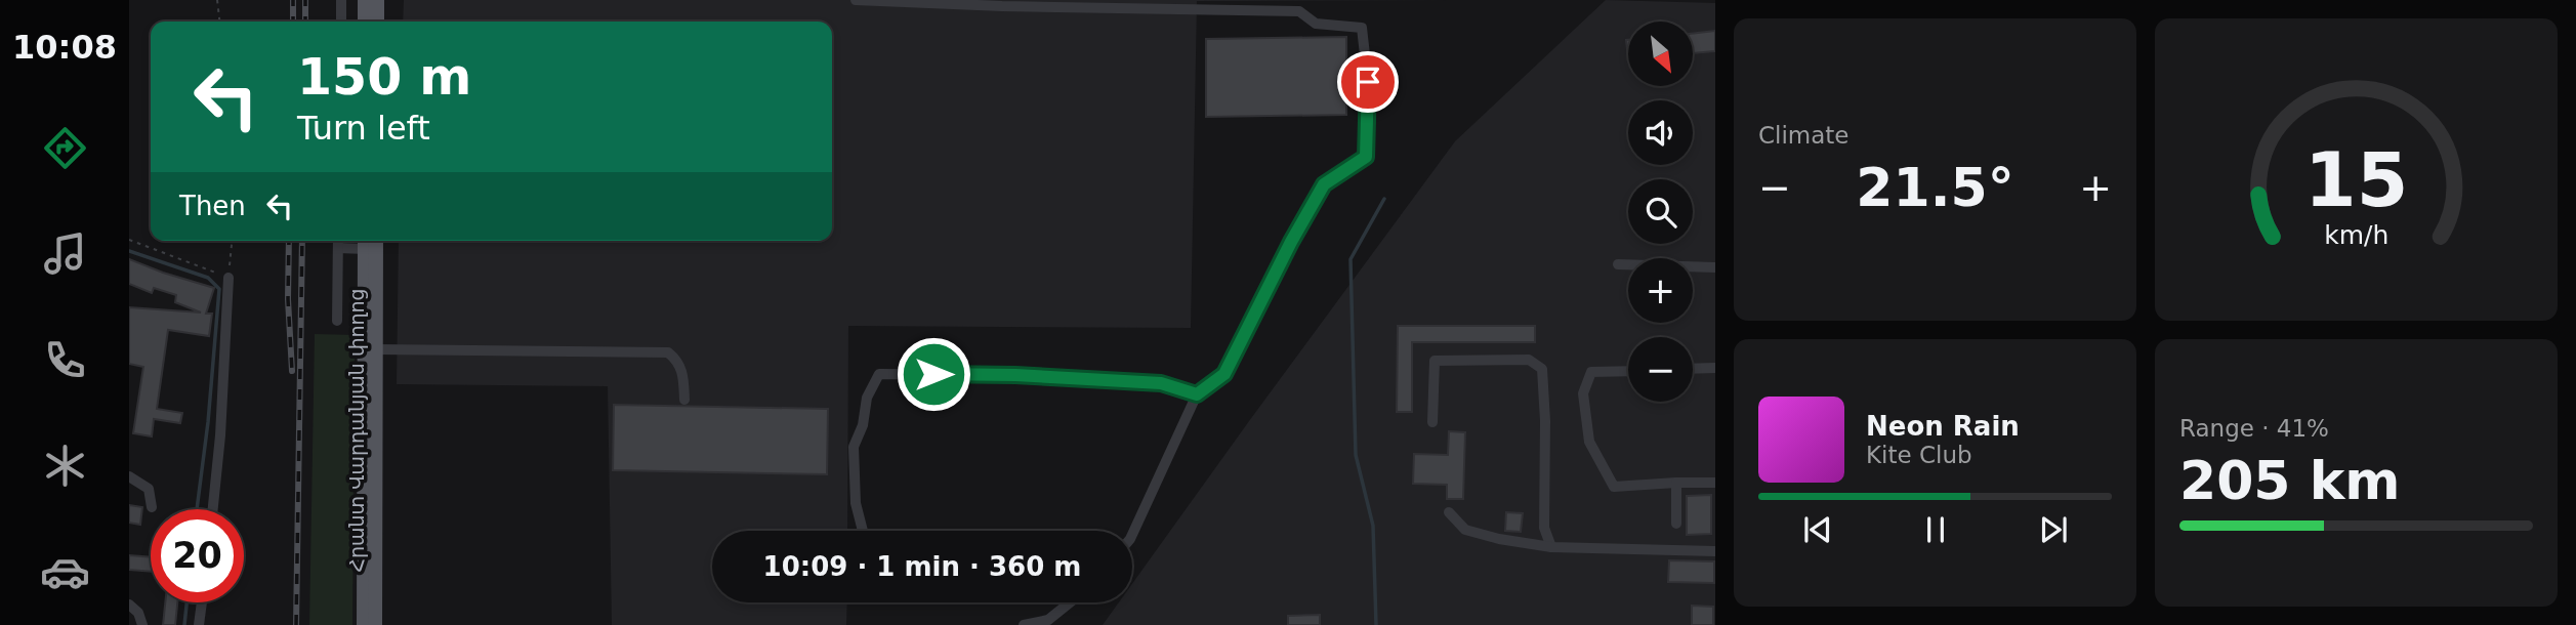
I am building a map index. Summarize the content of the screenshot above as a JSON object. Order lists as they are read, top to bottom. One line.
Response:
{"streets":{"main road":["Հրանտ Վարդանյան փողոց"]},"north":"bottom right","page":{"tabs":"10:08","tile":["Climate",["Range · 41%","205 km"]],"map_buttons":["+","−"],"turn":["150 m","Turn left"],"heat":["−","21.5°","+"],"then":"Then","song":["Neon Rain","Kite Club"],"limit":"20","trip":"10:09 · 1 min · 360 m","gauge":["15","km/h"]}}
